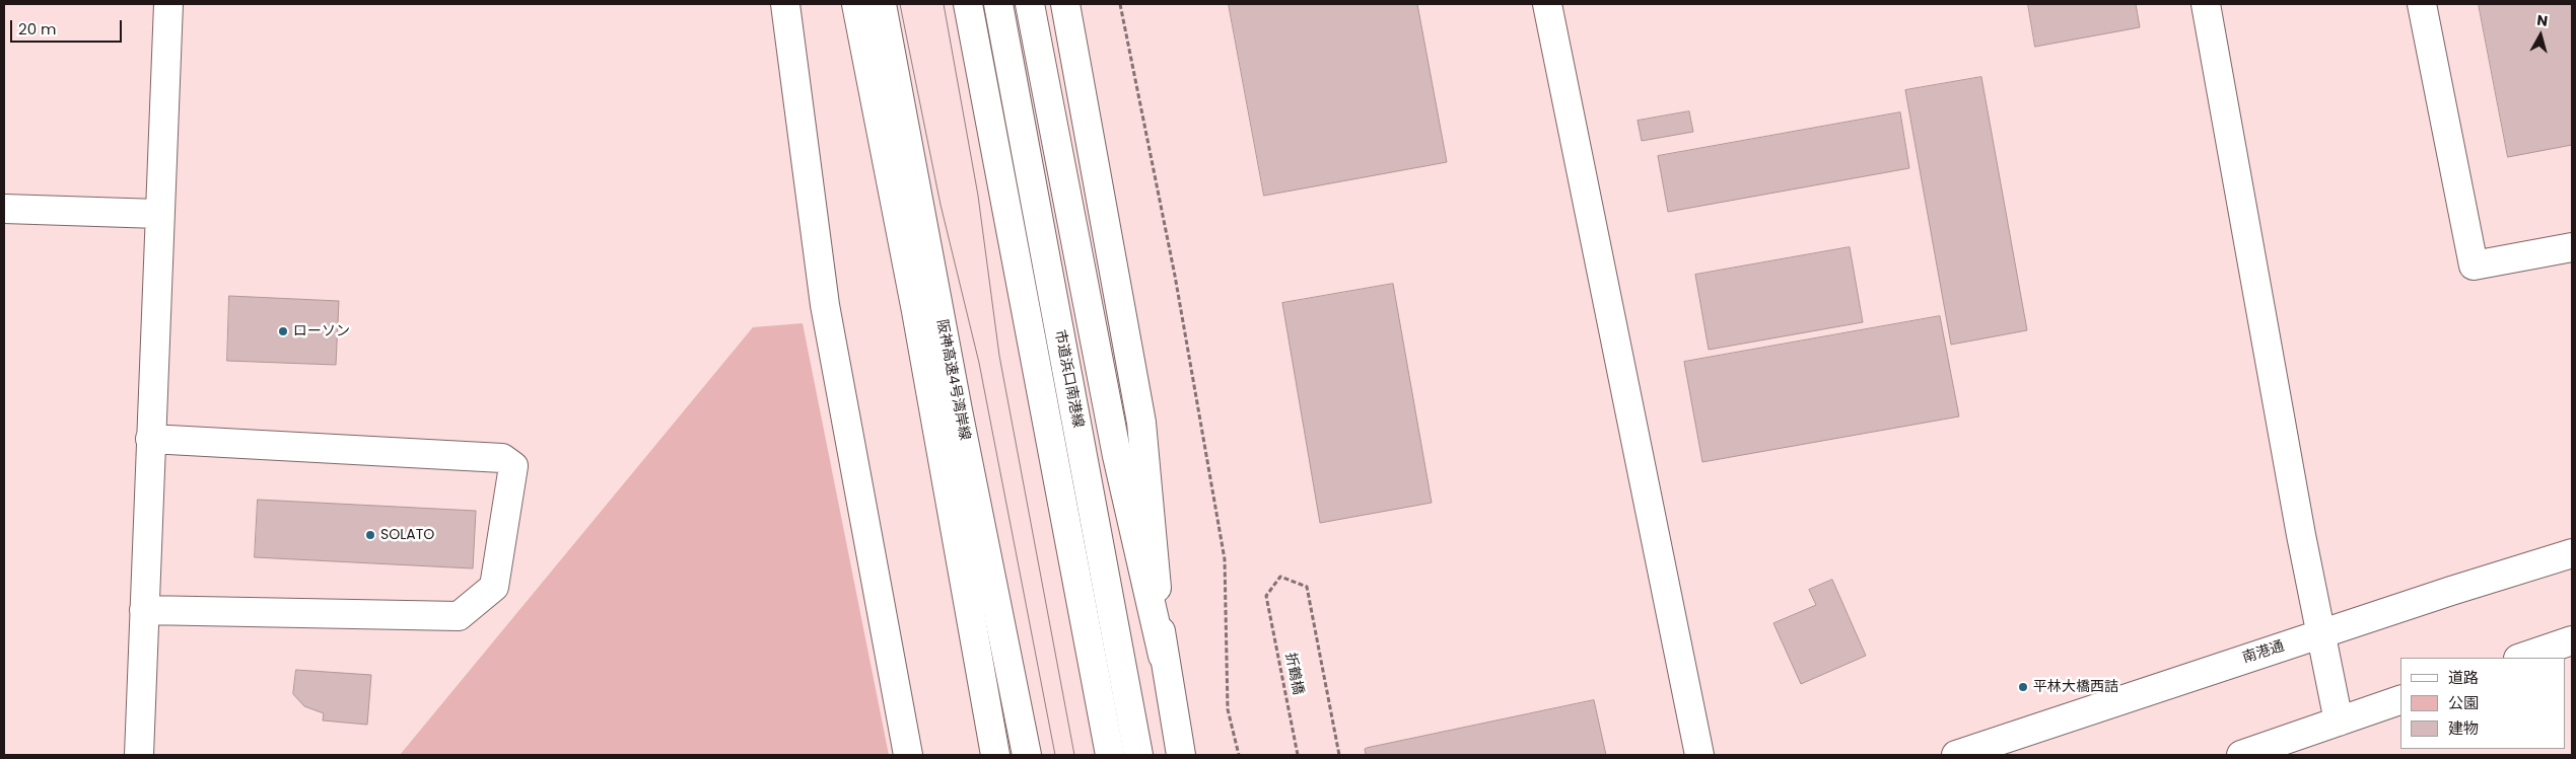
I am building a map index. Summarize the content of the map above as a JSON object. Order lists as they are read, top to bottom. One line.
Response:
{"streets":{"main road":["市道浜口南港線","阪神高速4号湾岸線","南港通"],"path":["折鶴橋"]},"places":["ローソン","SOLATO","平林大橋西詰"],"legend":["道路","公園","建物"],"scale_bar":"20 m","north":"top"}
